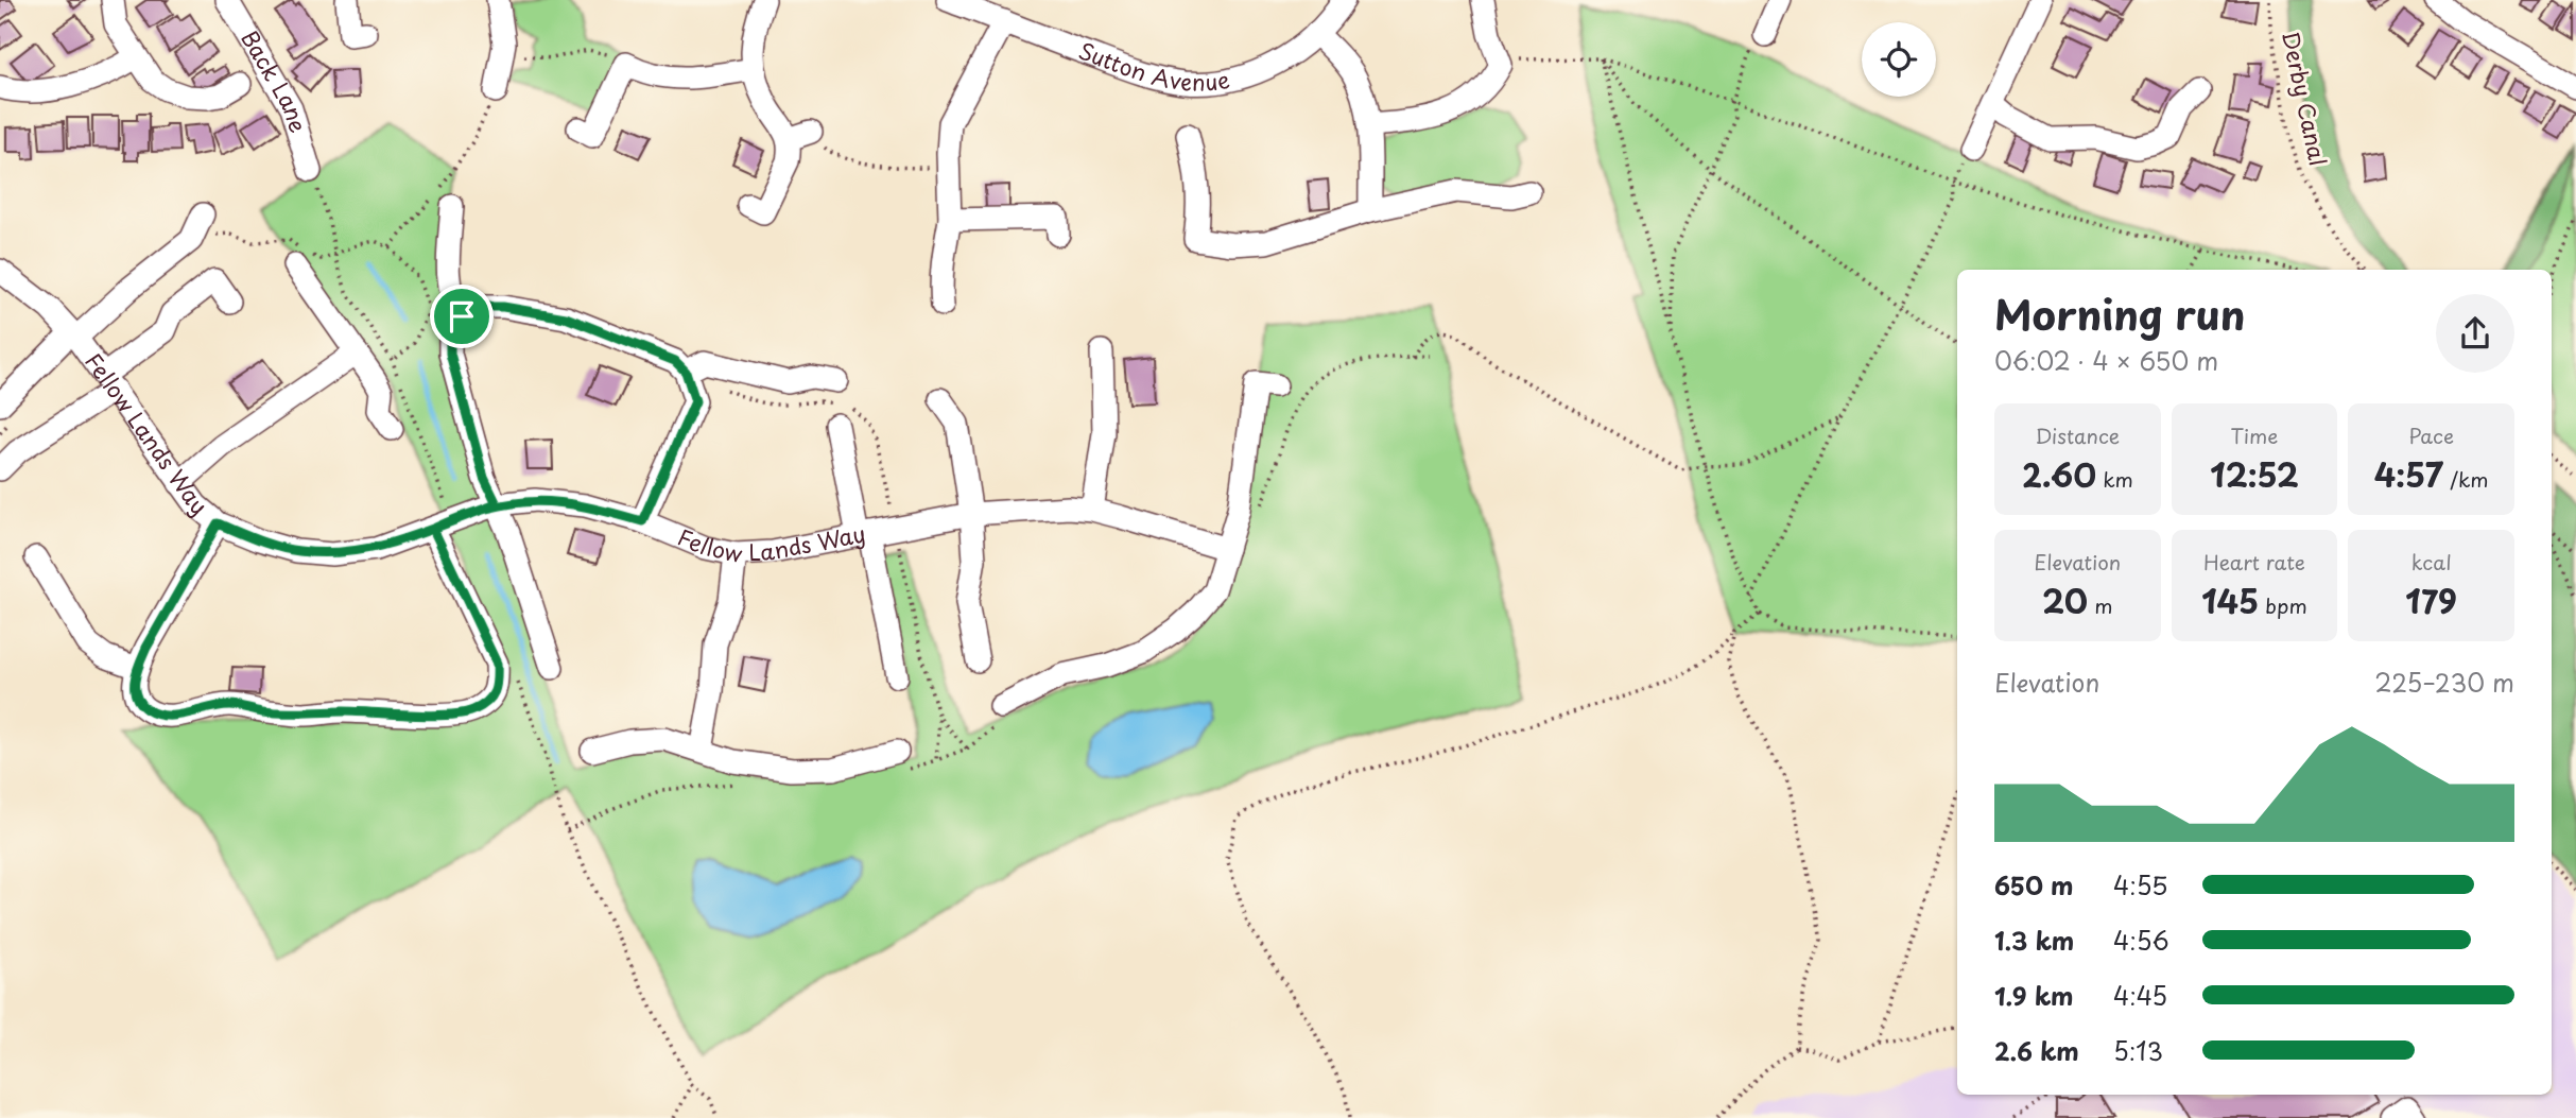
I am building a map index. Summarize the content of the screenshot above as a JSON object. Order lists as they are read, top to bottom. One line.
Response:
{"streets":{"street":["Sutton Avenue","Back Lane","Fellow Lands Way"],"path":["Derby Canal"]},"page":{"heading":["Morning run","06:02 · 4 × 650 m"],"stats":[["Distance","2.60 km"],["Time","12:52"],["Pace","4:57 /km"],["Elevation","20 m"],["Heart rate","145 bpm"],["kcal","179"]],"chart":["Elevation","225–230 m"],"list":[{"name":"650 m","note":"4:55"},{"name":"1.3 km","note":"4:56"},{"name":"1.9 km","note":"4:45"},{"name":"2.6 km","note":"5:13"}]}}
